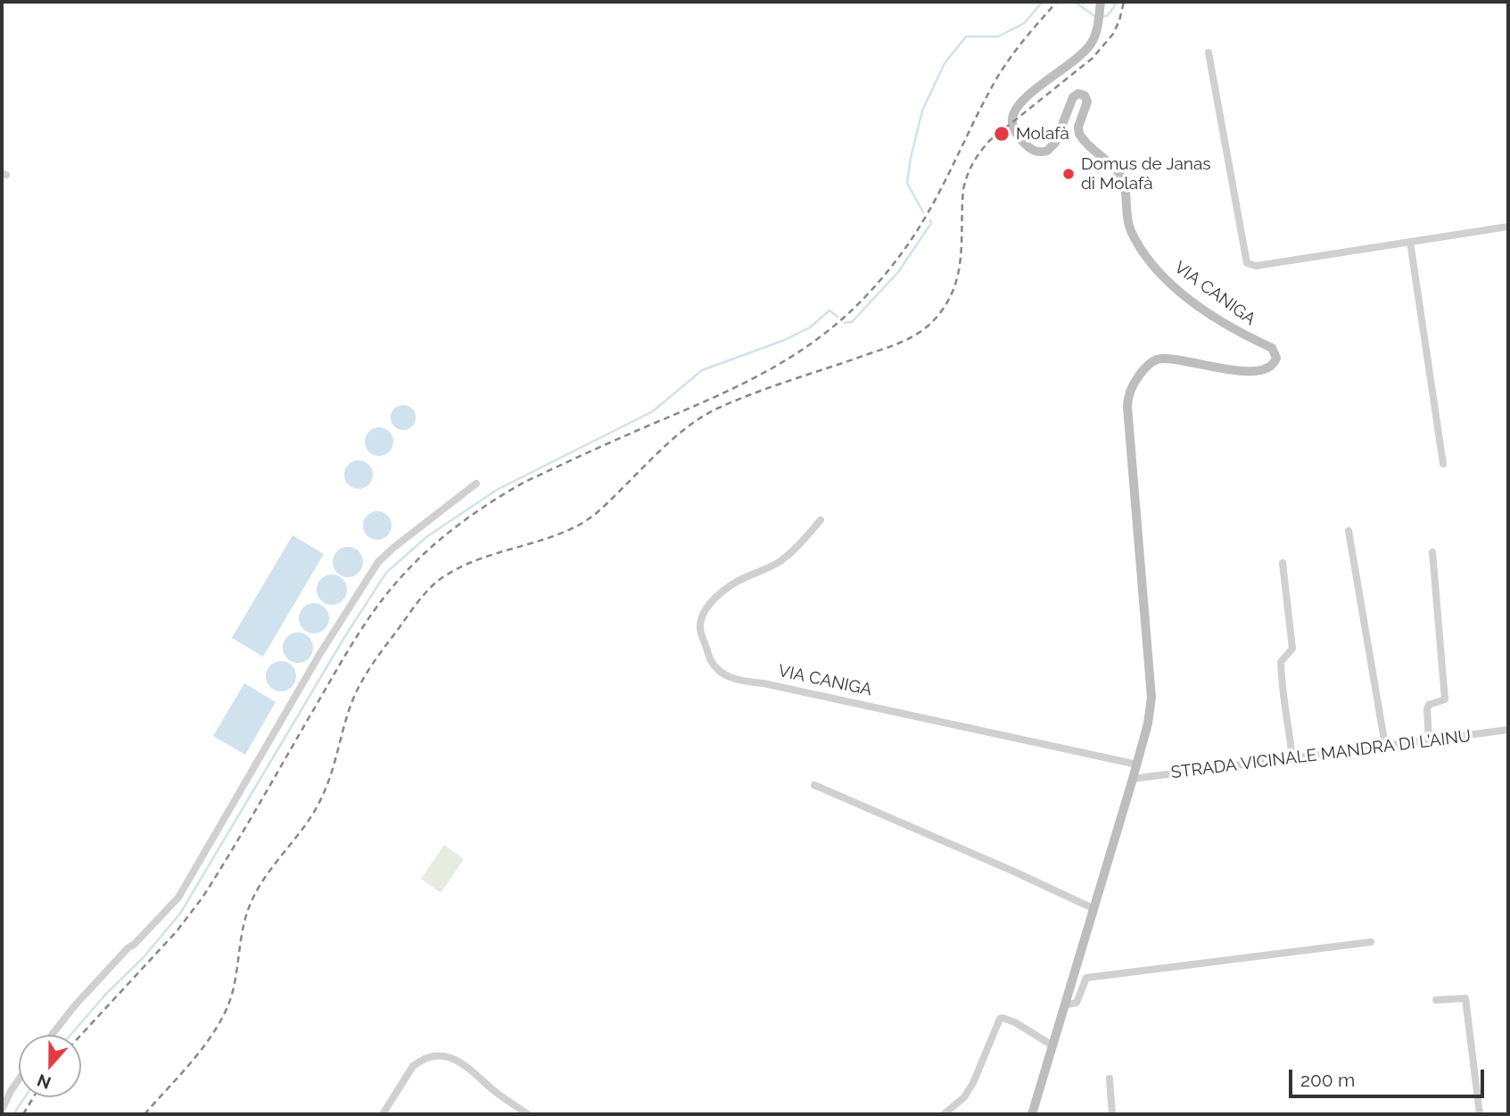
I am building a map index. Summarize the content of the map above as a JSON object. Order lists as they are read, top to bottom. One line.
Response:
{"streets":{"street":["VIA CANIGA","STRADA VICINALE MANDRA DI L'AINU"]},"crossings":[["VIA CANIGA","STRADA VICINALE MANDRA DI L'AINU"]],"places":["Molafà","Domus de Janas di Molafà"],"scale_bar":"200 m","north":"bottom"}
